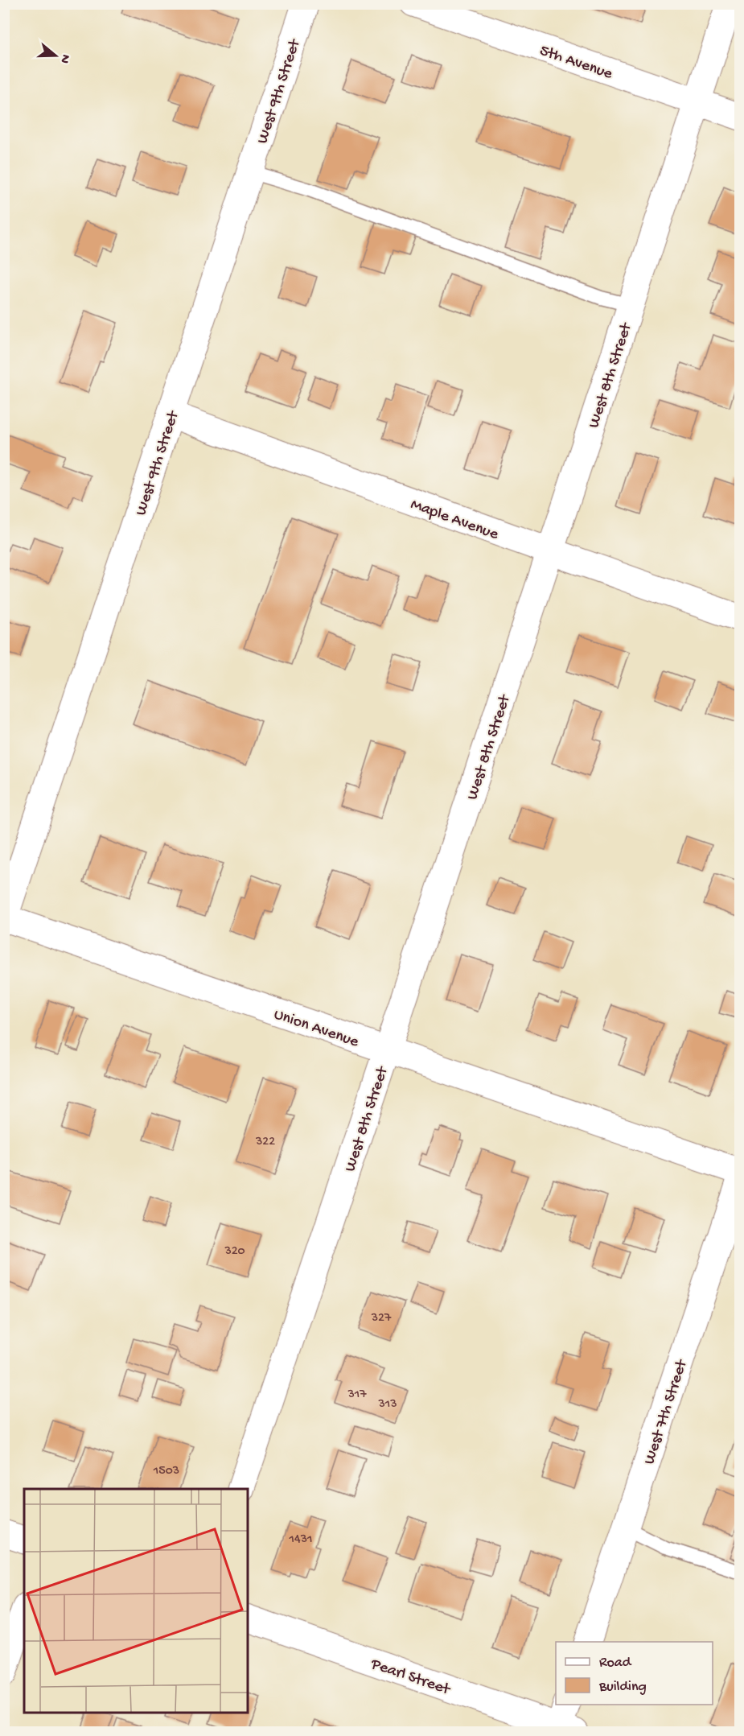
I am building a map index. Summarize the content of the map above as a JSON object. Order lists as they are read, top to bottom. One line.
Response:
{"streets":{"street":["5th Avenue","West 9th Street","West 8th Street","Maple Avenue","Union Avenue","West 7th Street","Pearl Street"]},"crossings":[["5th Avenue","West 8th Street"],["West 9th Street","Maple Avenue"],["West 9th Street","Union Avenue"],["West 8th Street","Maple Avenue"],["West 8th Street","Union Avenue"]],"house_numbers":["322","320","327","317","313","1503","1431"],"legend":["Road","Building"],"north":"right"}
